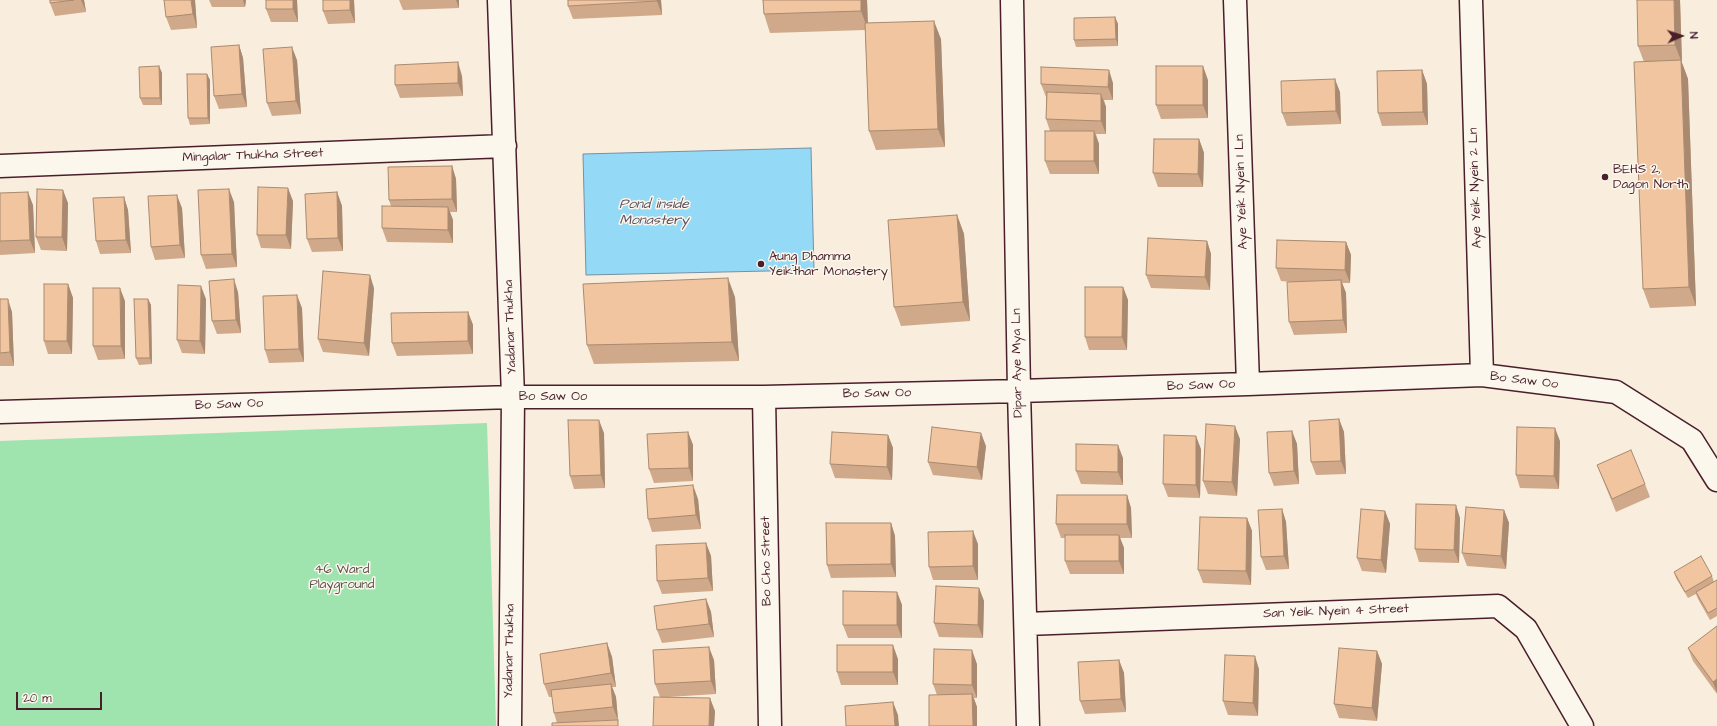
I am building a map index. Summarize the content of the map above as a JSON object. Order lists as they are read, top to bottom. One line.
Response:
{"streets":{"street":["Mingalar Thukha Street","Aye Yeik Nyein 2 Ln","Aye Yeik Nyein 1 Ln","Yadanar Thukha","Dipar Aye Mya Ln","Bo Saw Oo","Bo Cho Street","San Yeik Nyein 4 Street"]},"crossings":[["Mingalar Thukha Street","Yadanar Thukha"],["Aye Yeik Nyein 2 Ln","Bo Saw Oo"],["Aye Yeik Nyein 1 Ln","Bo Saw Oo"],["Yadanar Thukha","Bo Saw Oo"],["Dipar Aye Mya Ln","Bo Saw Oo"],["Dipar Aye Mya Ln","San Yeik Nyein 4 Street"],["Bo Saw Oo","Bo Cho Street"]],"water":["Pond inside Monastery"],"parks":["46 Ward Playground"],"places":["BEHS 2, Dagon North","Aung Dhamma Yeikthar Monastery"],"scale_bar":"20 m","north":"right"}
